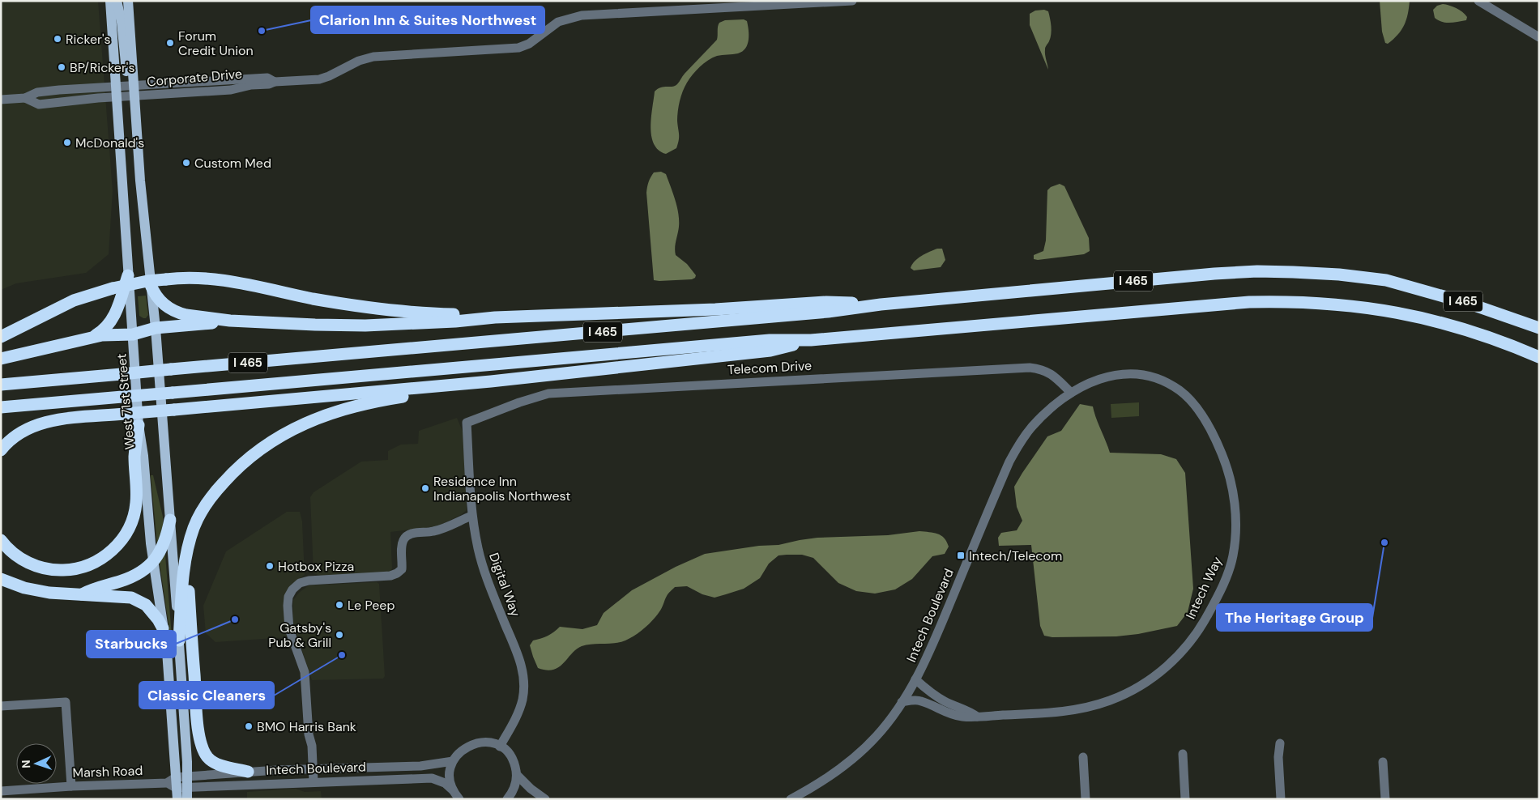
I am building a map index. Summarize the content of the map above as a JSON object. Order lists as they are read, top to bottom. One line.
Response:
{"streets":{"highway":["I 465"],"main road":["West 71st Street"],"street":["Corporate Drive","Telecom Drive","Digital Way","Intech Way","Intech Boulevard","Marsh Road"]},"crossings":[["Corporate Drive","West 71st Street"],["Telecom Drive","Digital Way"],["Telecom Drive","Intech Boulevard"],["West 71st Street","Intech Boulevard"],["West 71st Street","Marsh Road"],["Intech Way","Intech Boulevard"],["Intech Boulevard","Marsh Road"]],"places":{"other":["Clarion Inn & Suites Northwest","Ricker's","Forum Credit Union","BP/Ricker's","McDonald's","Custom Med","Residence Inn Indianapolis Northwest","The Heritage Group","Hotbox Pizza","Le Peep","Starbucks","Gatsby's Pub & Grill","Classic Cleaners","BMO Harris Bank"],"transit":["Intech/Telecom"]},"north":"left"}
